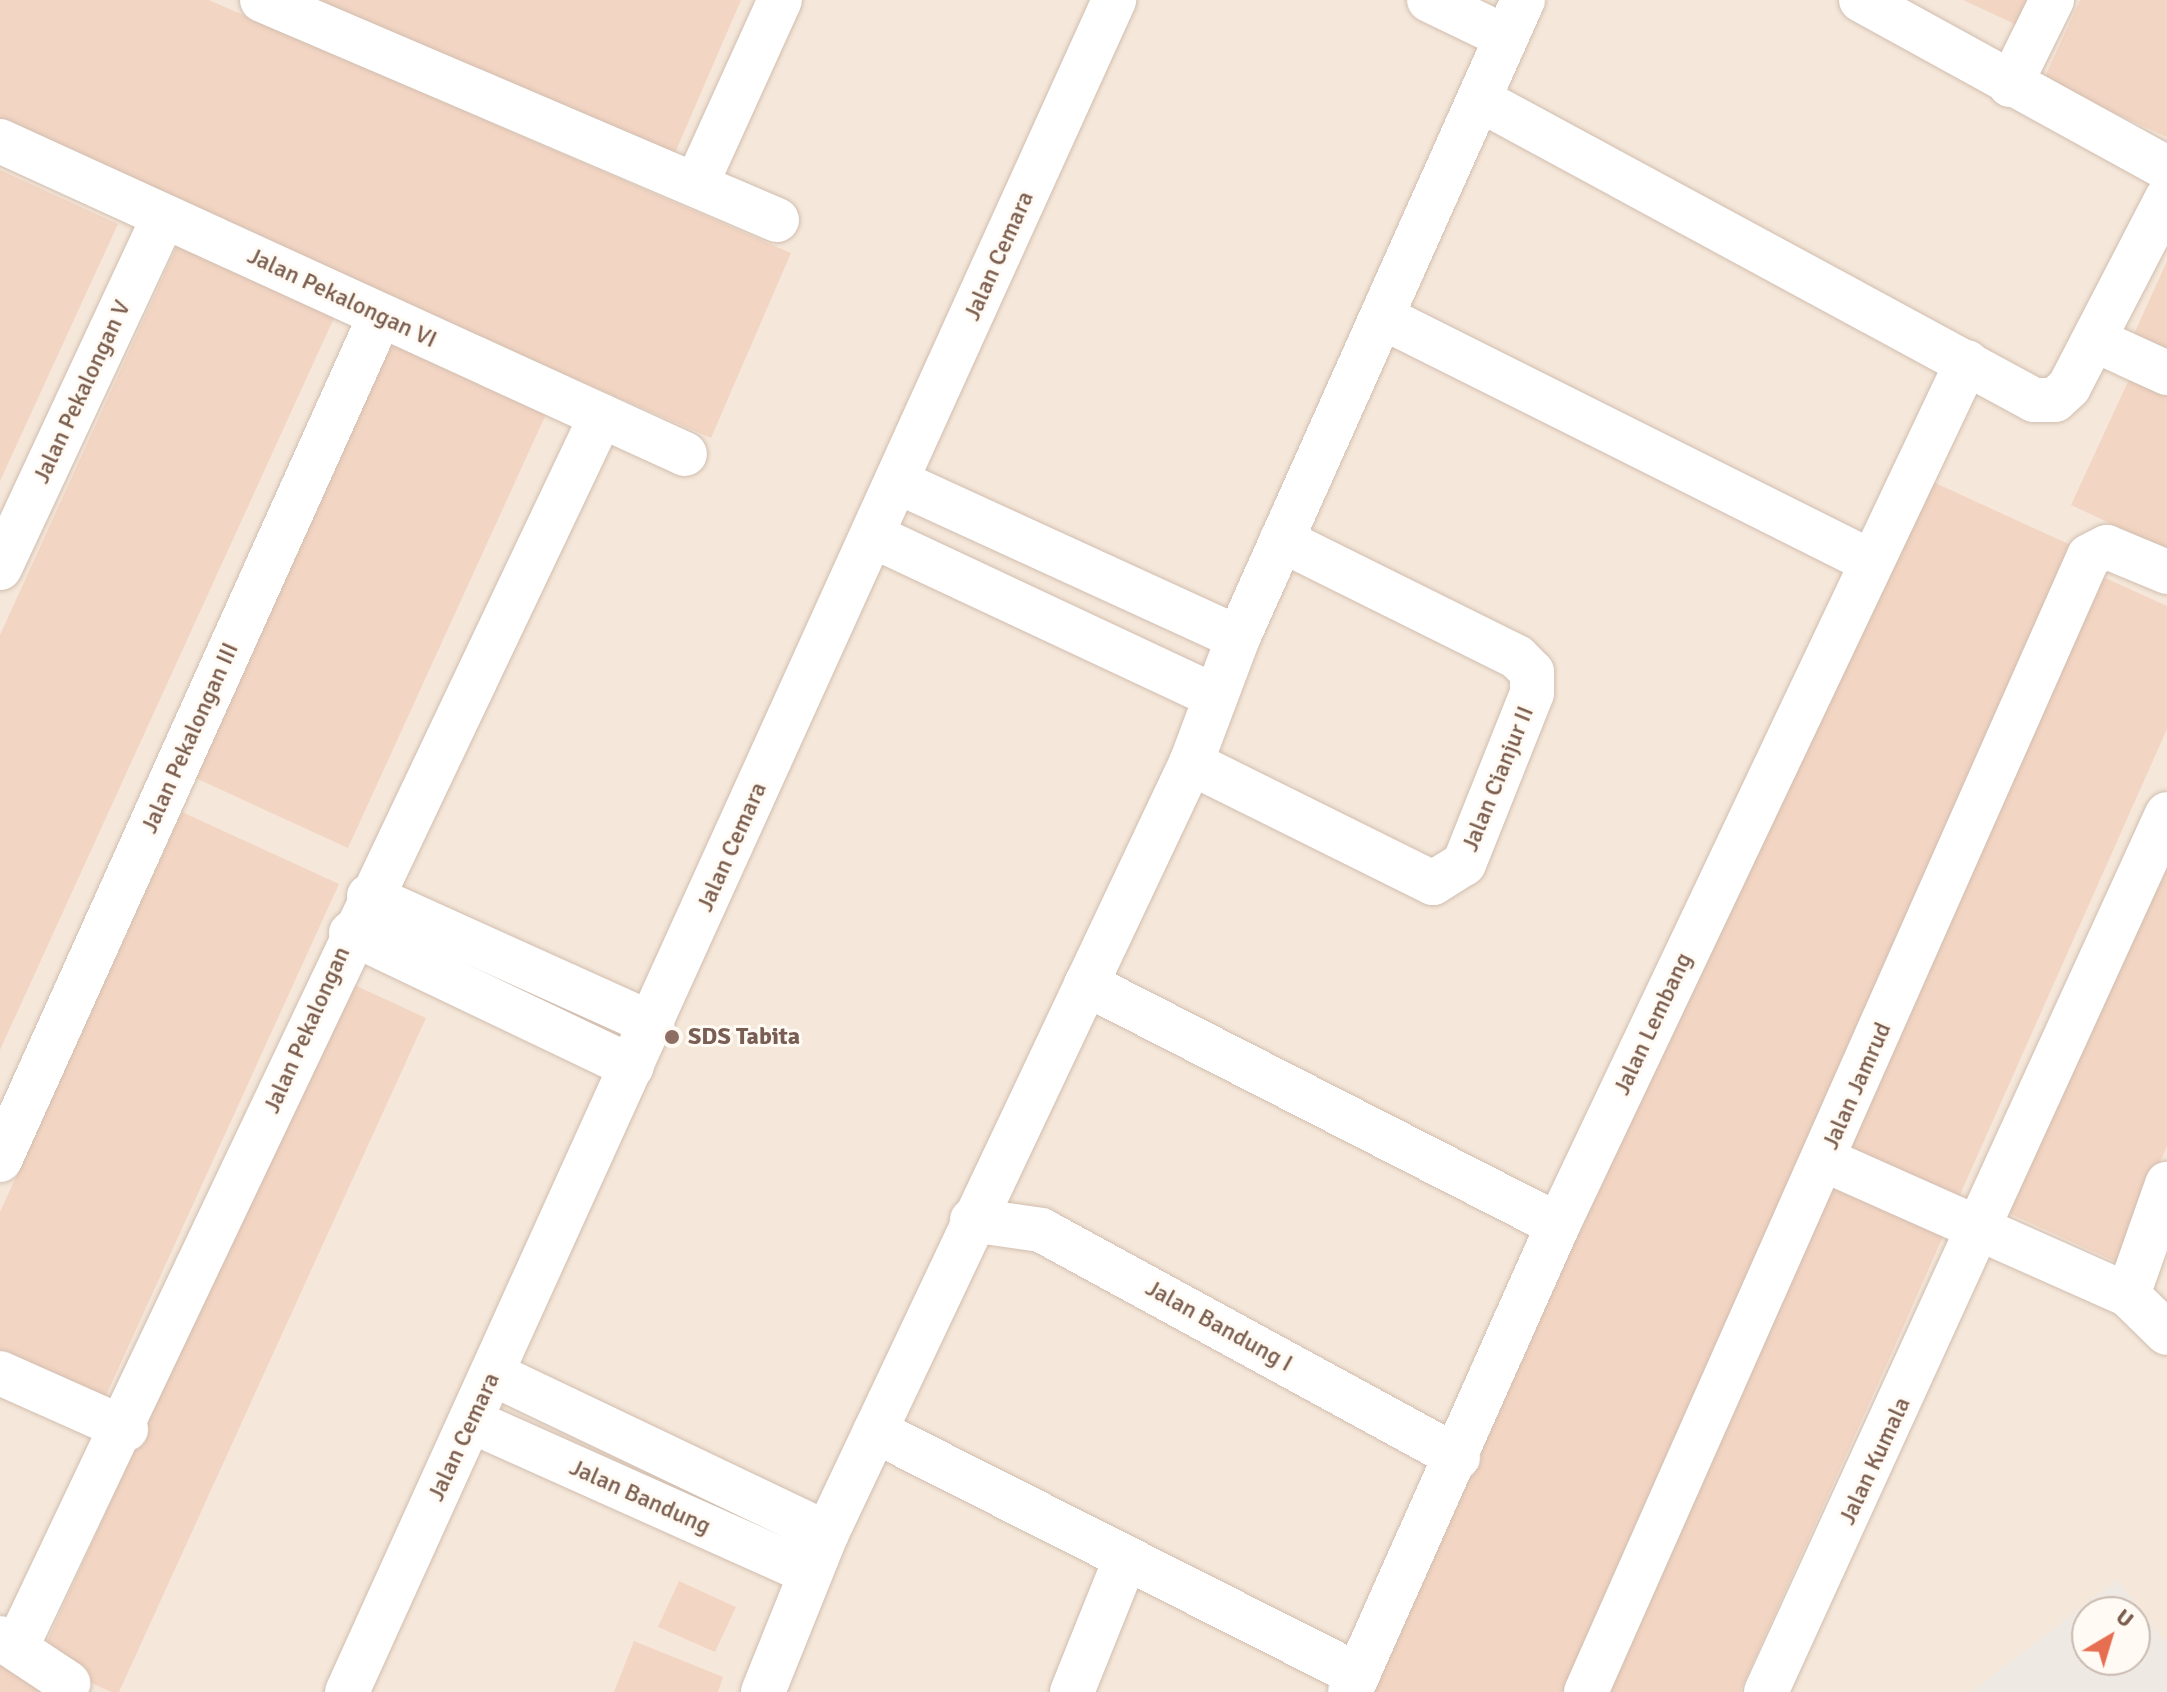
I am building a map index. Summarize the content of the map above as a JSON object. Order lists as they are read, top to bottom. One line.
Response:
{"streets":{"street":["Jalan Cemara","Jalan Pekalongan VI","Jalan Pekalongan V","Jalan Pekalongan III","Jalan Cianjur II","Jalan Lembang","Jalan Pekalongan","Jalan Jamrud","Jalan Bandung I","Jalan Kumala","Jalan Bandung"]},"crossings":[["Jalan Cemara","Jalan Bandung"],["Jalan Pekalongan VI","Jalan Pekalongan V"],["Jalan Pekalongan VI","Jalan Pekalongan III"],["Jalan Pekalongan VI","Jalan Pekalongan"],["Jalan Lembang","Jalan Bandung I"]],"places":["SDS Tabita"],"north":"top right"}
